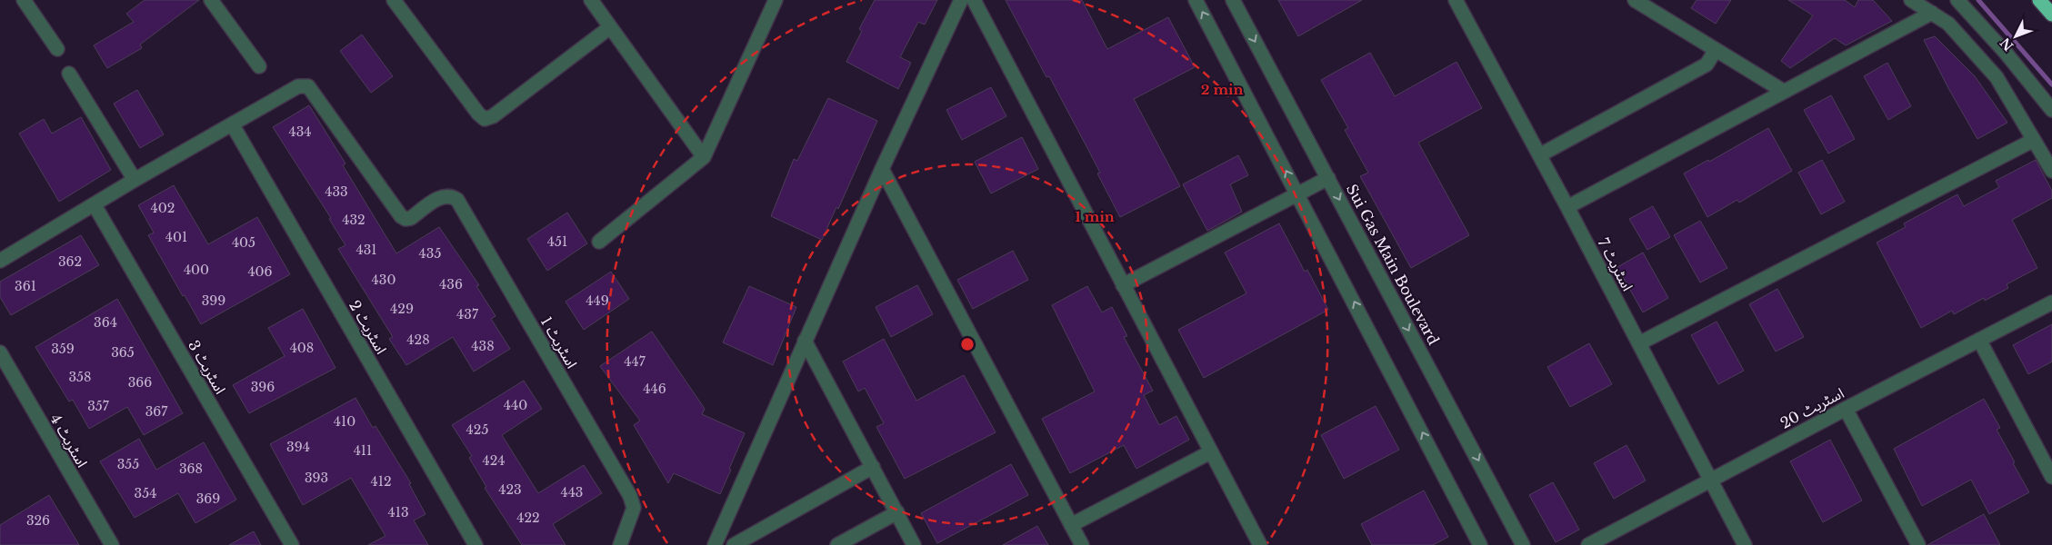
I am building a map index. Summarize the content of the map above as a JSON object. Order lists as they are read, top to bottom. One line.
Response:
{"streets":{"street":["Sui Gas Main Boulevard","اسٹریٹ 7","اسٹریٹ 2","اسٹریٹ 1","اسٹریٹ 3","اسٹریٹ 20","اسٹریٹ 4"]},"crossings":[["اسٹریٹ 7","اسٹریٹ 20"],["اسٹریٹ 2","اسٹریٹ 1"]],"house_numbers":["434","433","402","432","401","451","405","431","435","362","400","406","430","436","361","399","449","429","437","364","428","438","408","359","365","447","358","366","396","446","440","357","367","410","425","394","411","424","355","368","393","412","423","443","354","369","413","422","326"],"north":"bottom left","rings":["2 min","1 min"]}
